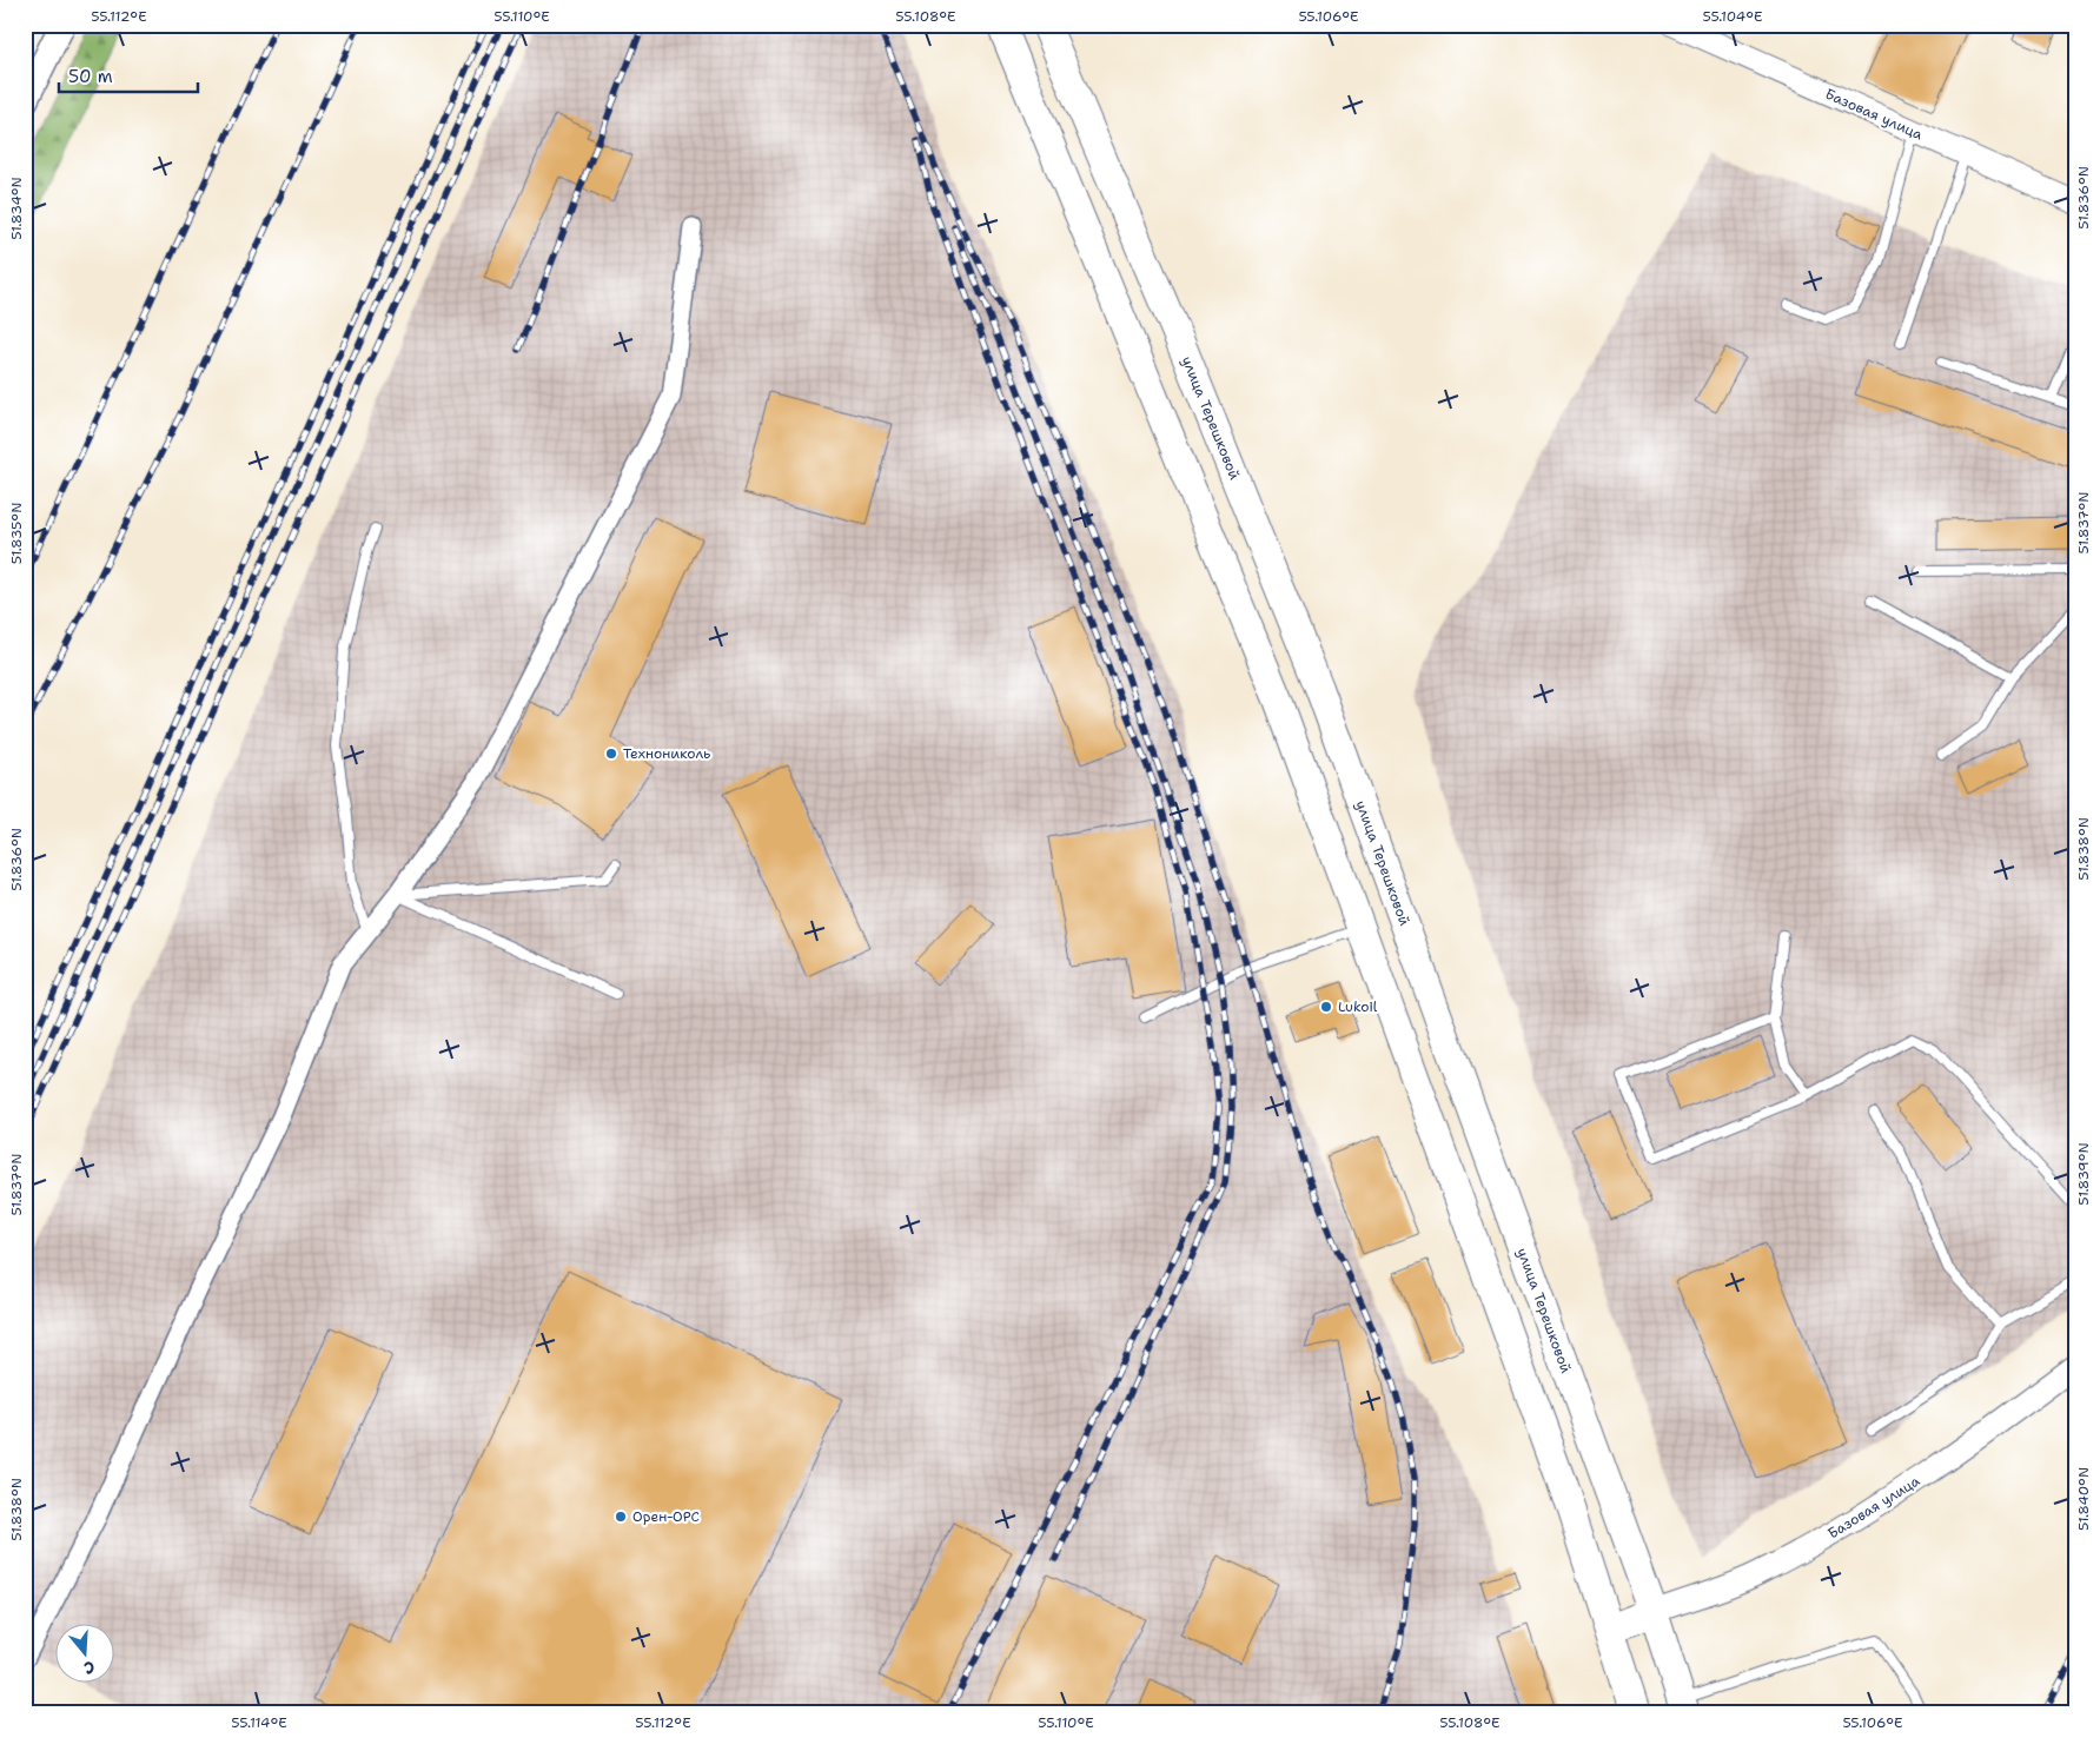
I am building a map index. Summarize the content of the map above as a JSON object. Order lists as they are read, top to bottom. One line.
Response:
{"streets":{"main road":["улица Терешковой"],"street":["Базовая улица"]},"crossings":[["Базовая улица","улица Терешковой"]],"places":["Технониколь","Lukoil","Орен-ОРС"],"scale_bar":"50 m","north":"bottom","coordinates":["55.112°E","55.110°E","55.108°E","55.106°E","55.104°E","51.836°N","51.834°N","51.837°N","51.835°N","51.838°N","51.839°N","51.840°N","55.114°E"]}
